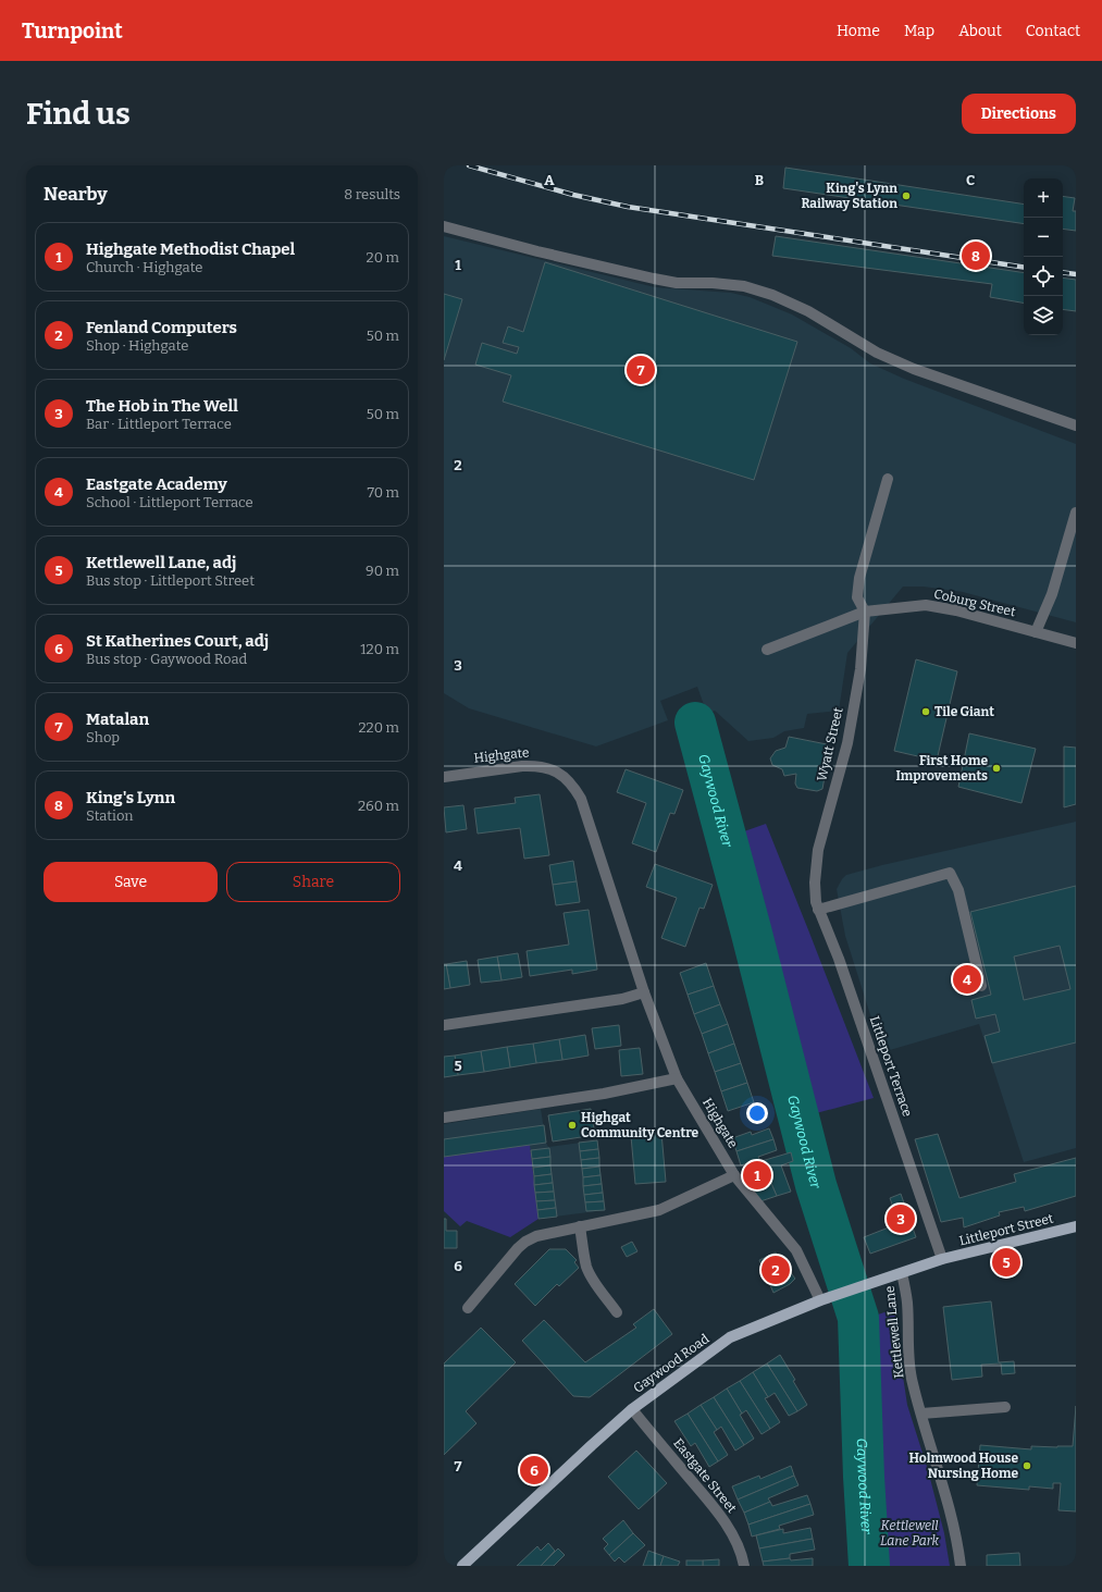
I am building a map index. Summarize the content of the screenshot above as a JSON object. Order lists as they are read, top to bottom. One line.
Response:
{"streets":{"main road":["Littleport Street","Gaywood Road"],"street":["Coburg Street","Wyatt Street","Highgate","Littleport Terrace","Kettlewell Lane","Eastgate Street"]},"crossings":[["Coburg Street","Wyatt Street"],["Wyatt Street","Littleport Terrace"],["Highgate","Gaywood Road"],["Littleport Terrace","Littleport Street"],["Littleport Terrace","Gaywood Road"],["Littleport Street","Gaywood Road"],["Kettlewell Lane","Gaywood Road"],["Gaywood Road","Eastgate Street"]],"water":["Gaywood River"],"parks":["Kettlewell Lane Park"],"places":["King's Lynn Railway Station","Tile Giant","First Home Improvements","Highgat Community Centre","Holmwood House Nursing Home"],"page":{"header":"Turnpoint","nav":["Home","Map","About","Contact"],"buttons":["Directions",["Save","Share"]],"title":"Find us","heading":["Nearby","8 results"],"map_buttons":["+","−"],"list":[{"mark":"1","name":"Highgate Methodist Chapel","note":"Church · Highgate","value":"20 m"},{"mark":"2","name":"Fenland Computers","note":"Shop · Highgate","value":"50 m"},{"mark":"3","name":"The Hob in The Well","note":"Bar · Littleport Terrace","value":"50 m"},{"mark":"4","name":"Eastgate Academy","note":"School · Littleport Terrace","value":"70 m"},{"mark":"5","name":"Kettlewell Lane, adj","note":"Bus stop · Littleport Street","value":"90 m"},{"mark":"6","name":"St Katherines Court, adj","note":"Bus stop · Gaywood Road","value":"120 m"},{"mark":"7","name":"Matalan","note":"Shop","value":"220 m"},{"mark":"8","name":"King's Lynn","note":"Station","value":"260 m"}],"pins":["8","7","4","1","3","5","2","6"]},"grid":{"columns":["A","B","C"],"rows":["1","2","3","4","5","6","7"]}}
